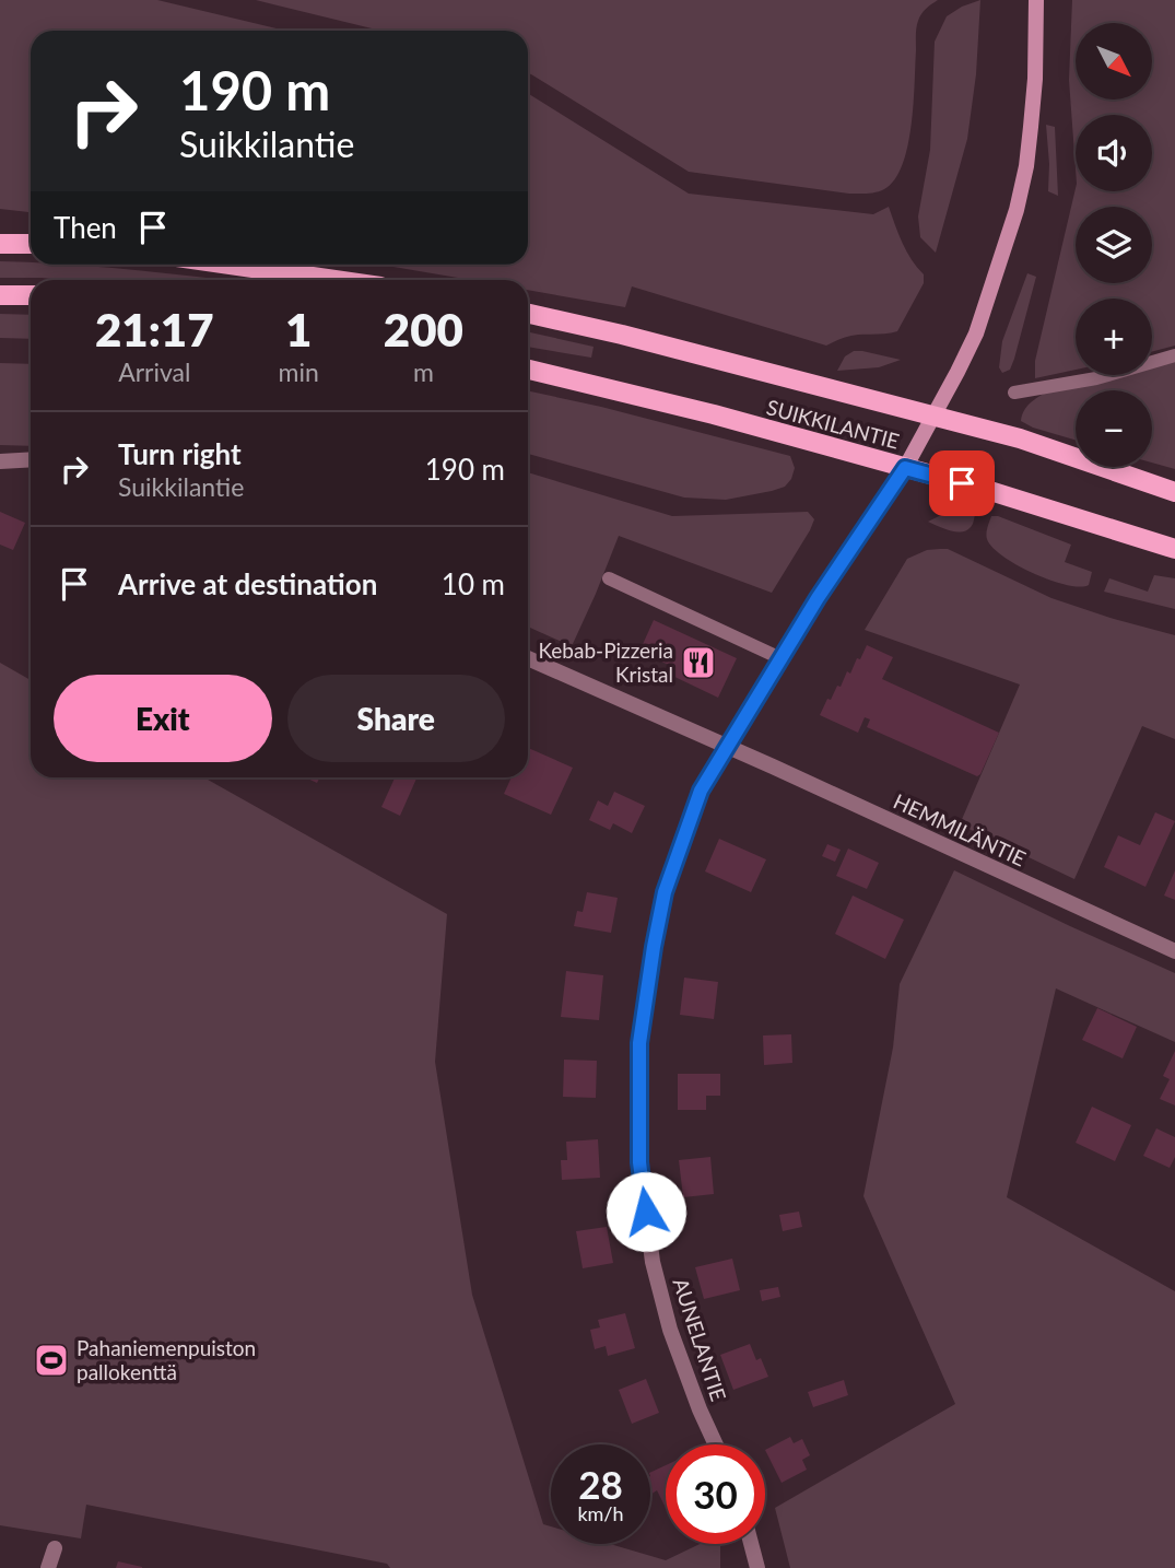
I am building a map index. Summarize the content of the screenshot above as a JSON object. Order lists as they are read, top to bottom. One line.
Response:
{"streets":{"main road":["SUIKKILANTIE"],"street":["HEMMILÄNTIE","AUNELANTIE"]},"crossings":[["SUIKKILANTIE","AUNELANTIE"],["HEMMILÄNTIE","AUNELANTIE"]],"places":{"restaurant":["Kebab-Pizzeria Kristal"],"sports":["Pahaniemenpuiston pallokenttä"]},"north":"bottom right","page":{"map_buttons":["+","−"],"turn":["190 m","Suikkilantie"],"then":"Then","eta":["21:17","Arrival","1","min","200","m"],"list":[{"name":"Turn right","note":"Suikkilantie","value":"190 m"},{"name":"Arrive at destination","value":"10 m"}],"buttons":["Exit","Share"],"speed":"28 km/h","limit":"30"}}
